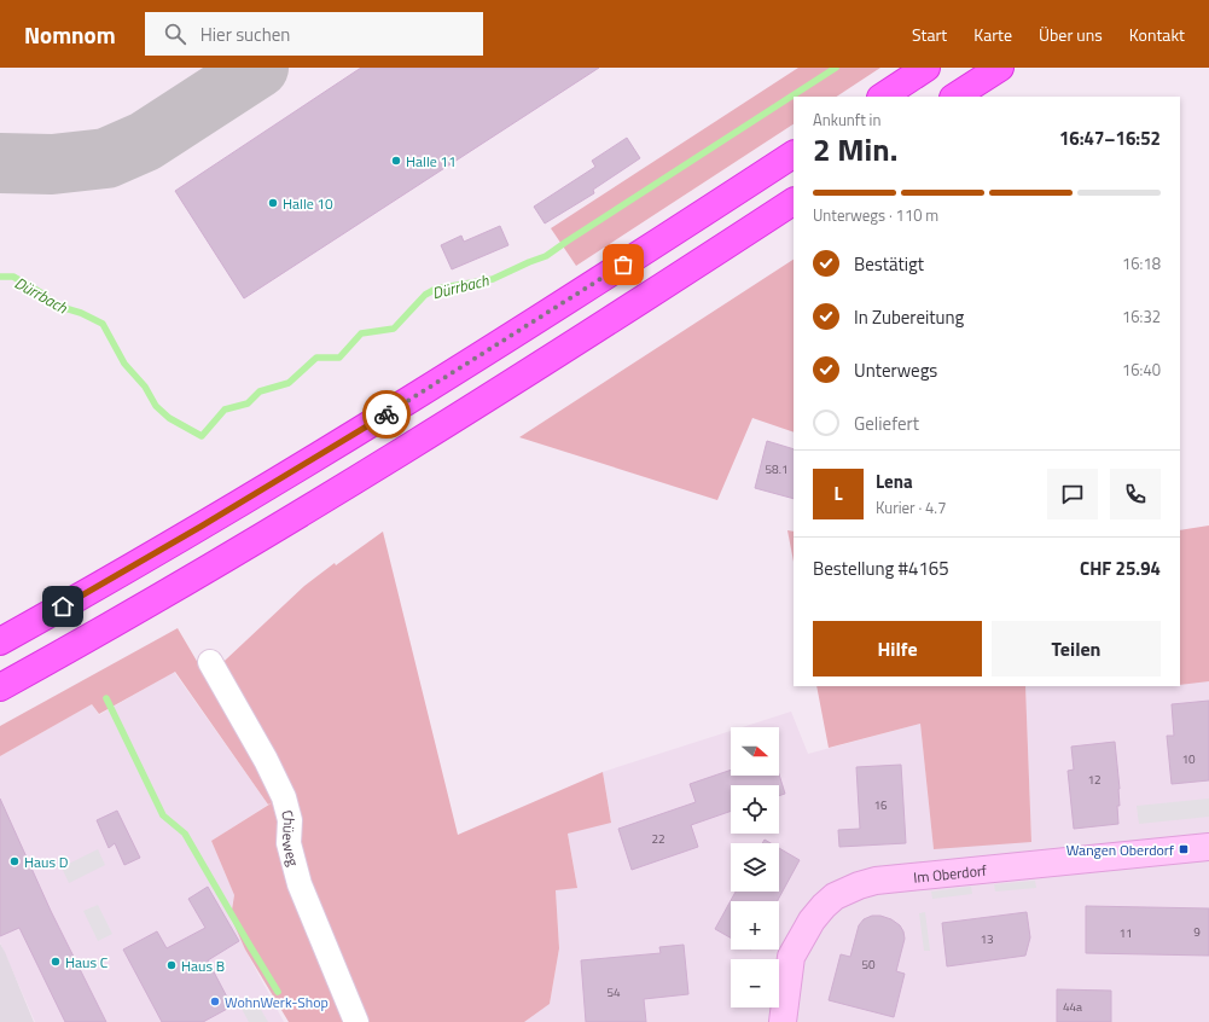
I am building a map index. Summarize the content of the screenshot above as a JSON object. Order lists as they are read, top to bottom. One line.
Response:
{"streets":{"street":["Chüeweg","Im Oberdorf"]},"water":["Dürrbach"],"places":{"other":["Halle 11","Halle 10","Haus D","Haus C","Haus B","WohnWerk-Shop"],"transit":["Wangen Oberdorf"]},"house_numbers":["58.1","10","12","16","22","9","11","13","50","54","44a"],"north":"right","page":{"header":"Nomnom","search":"Hier suchen","nav":["Start","Karte","Über uns","Kontakt"],"heading":["2 Min.","Ankunft in","16:47–16:52"],"panel":["Lena","Kurier · 4.7","Bestellung #4165","CHF 25.94"],"bar":"Unterwegs · 110 m","list":[["Bestätigt","16:18"],["In Zubereitung","16:32"],["Unterwegs","16:40"],"Geliefert"],"round":"L","buttons":["Hilfe","Teilen"],"map_buttons":["+","−"]}}
